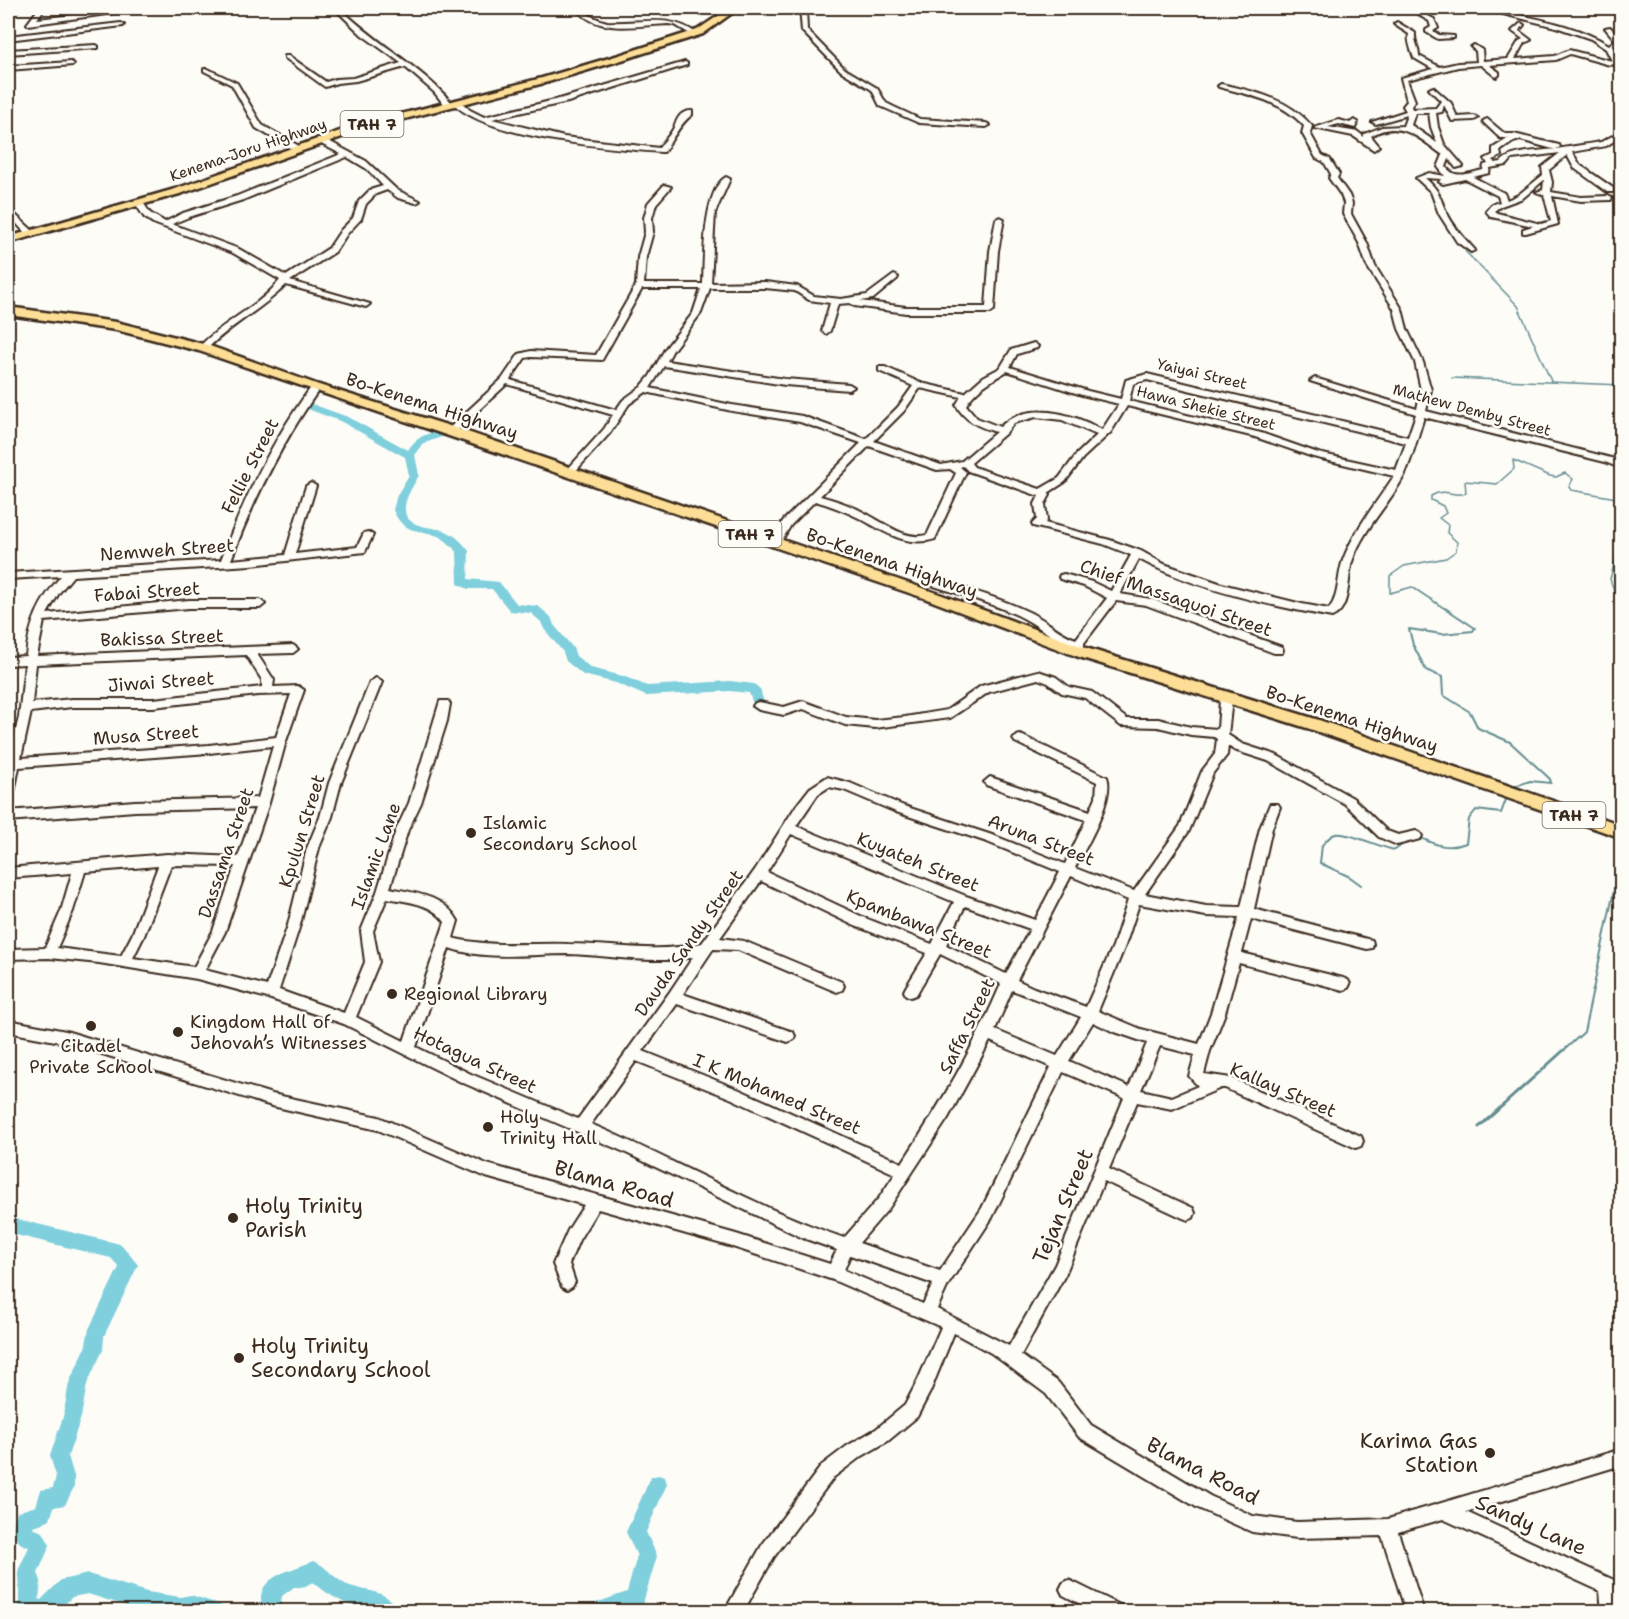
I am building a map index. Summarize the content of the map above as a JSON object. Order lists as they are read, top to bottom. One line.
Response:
{"streets":{"highway":["TAH 7","Kenema-Joru Highway","Bo-Kenema Highway"],"street":["Yaiyai Street","Hawa Shekie Street","Mathew Demby Street","Fellie Street","Nemweh Street","Fabai Street","Chief Massaquoi Street","Bakissa Street","Jiwai Street","Musa Street","Kpulun Street","Aruna Street","Dassama Street","Islamic Lane","Kuyateh Street","Kpambawa Street","Dauda Sandy Street","Saffa Street","Hotagua Street","Kallay Street","I K Mohamed Street","Blama Road","Tejan Street","Sandy Lane"]},"crossings":[["Yaiyai Street","Hawa Shekie Street"],["Bo-Kenema Highway","Fellie Street"],["Fellie Street","Nemweh Street"],["Jiwai Street","Dassama Street"],["Musa Street","Dassama Street"],["Kpulun Street","Hotagua Street"],["Aruna Street","Dauda Sandy Street"],["Aruna Street","Saffa Street"],["Dassama Street","Hotagua Street"],["Islamic Lane","Hotagua Street"],["Kuyateh Street","Dauda Sandy Street"],["Kuyateh Street","Saffa Street"],["Kpambawa Street","Dauda Sandy Street"],["Kpambawa Street","Saffa Street"],["Kpambawa Street","Kallay Street"],["Kpambawa Street","Tejan Street"],["Dauda Sandy Street","Hotagua Street"],["Dauda Sandy Street","I K Mohamed Street"],["Saffa Street","Hotagua Street"],["Saffa Street","I K Mohamed Street"],["Saffa Street","Blama Road"],["Blama Road","Tejan Street"],["Blama Road","Sandy Lane"]],"places":["Islamic Secondary School","Regional Library","Citadel Private School","Kingdom Hall of Jehovah’s Witnesses","Holy Trinity Hall","Holy Trinity Parish","Holy Trinity Secondary School","Karima Gas Station"]}
